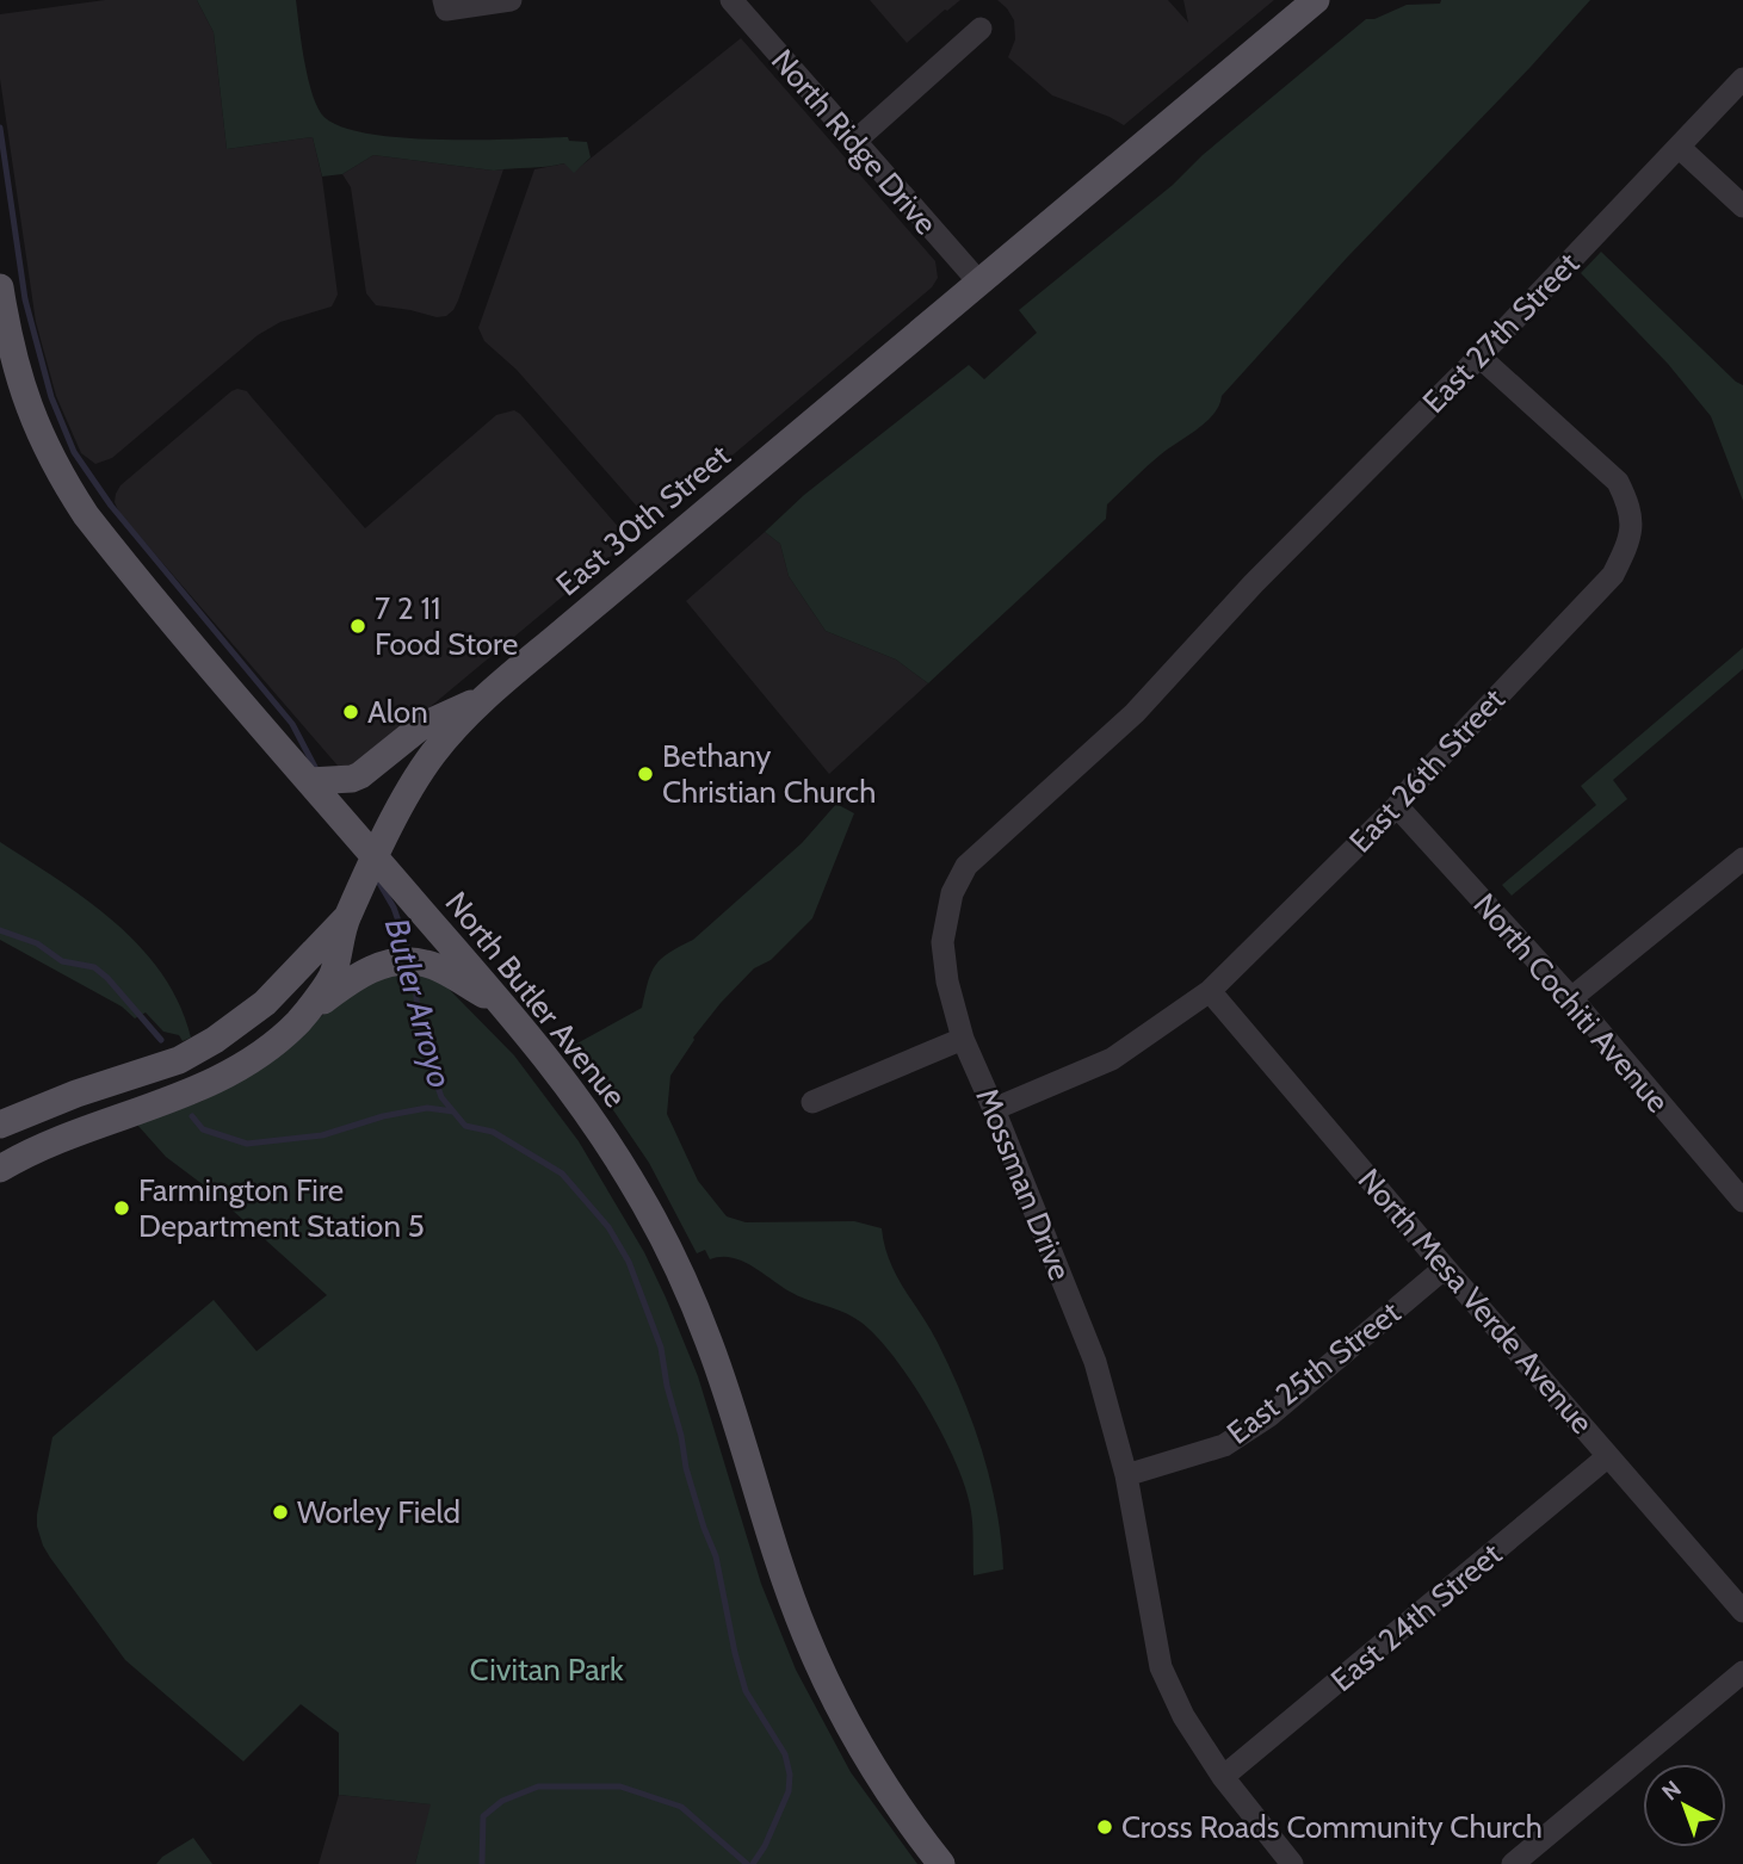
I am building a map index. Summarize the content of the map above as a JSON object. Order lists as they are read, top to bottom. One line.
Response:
{"streets":{"main road":["East 30th Street","North Butler Avenue"],"street":["North Ridge Drive","East 27th Street","East 26th Street","North Cochiti Avenue","Mossman Drive","North Mesa Verde Avenue","East 25th Street","East 24th Street"]},"crossings":[["North Ridge Drive","East 30th Street"],["East 27th Street","East 26th Street"],["East 27th Street","Mossman Drive"],["East 30th Street","North Butler Avenue"],["East 26th Street","North Cochiti Avenue"],["East 26th Street","Mossman Drive"],["East 26th Street","North Mesa Verde Avenue"],["Mossman Drive","East 25th Street"],["Mossman Drive","East 24th Street"],["North Mesa Verde Avenue","East 25th Street"],["North Mesa Verde Avenue","East 24th Street"]],"water":["Butler Arroyo"],"parks":["Civitan Park"],"places":["7 2 11 Food Store","Alon","Bethany Christian Church","Farmington Fire Department Station 5","Worley Field","Cross Roads Community Church"],"north":"top left"}
